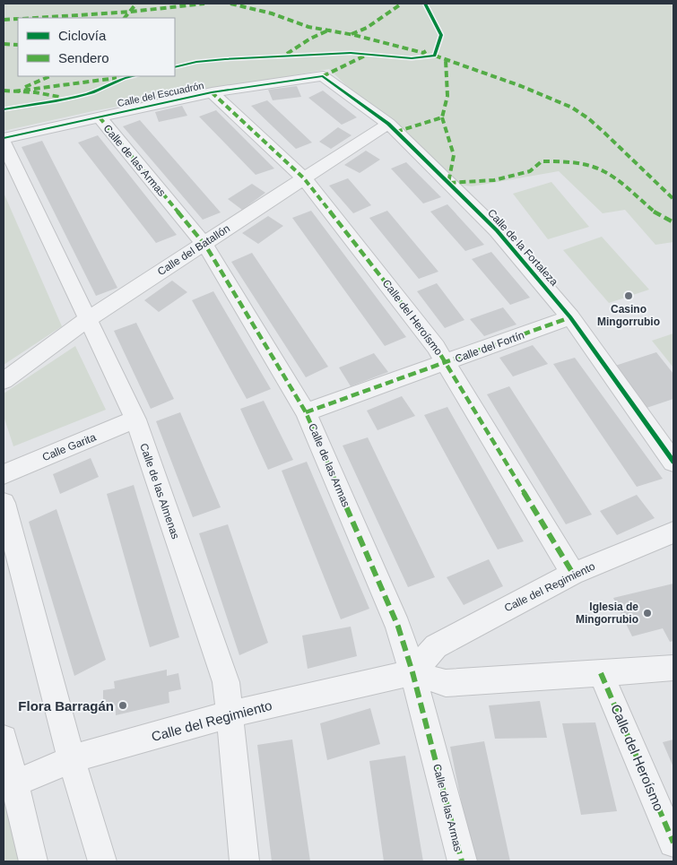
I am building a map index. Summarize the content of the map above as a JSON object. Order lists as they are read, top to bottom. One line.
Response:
{"streets":{"street":["Calle del Escuadrón","Calle de las Armas","Calle de la Fortaleza","Calle del Batallón","Calle del Heroísmo","Calle del Fortín","Calle Garita","Calle de las Almenas","Calle del Regimiento"]},"crossings":[["Calle del Escuadrón","Calle de las Armas"],["Calle del Escuadrón","Calle de la Fortaleza"],["Calle del Escuadrón","Calle del Heroísmo"],["Calle de las Armas","Calle del Batallón"],["Calle de las Armas","Calle del Fortín"],["Calle de las Armas","Calle del Regimiento"],["Calle de la Fortaleza","Calle del Batallón"],["Calle de la Fortaleza","Calle del Fortín"],["Calle del Batallón","Calle del Heroísmo"],["Calle del Batallón","Calle de las Almenas"],["Calle del Heroísmo","Calle del Fortín"],["Calle del Heroísmo","Calle del Regimiento"],["Calle Garita","Calle de las Almenas"],["Calle de las Almenas","Calle del Regimiento"]],"places":["Casino Mingorrubio","Iglesia de Mingorrubio","Flora Barragán"],"legend":["Ciclovía","Sendero"]}
